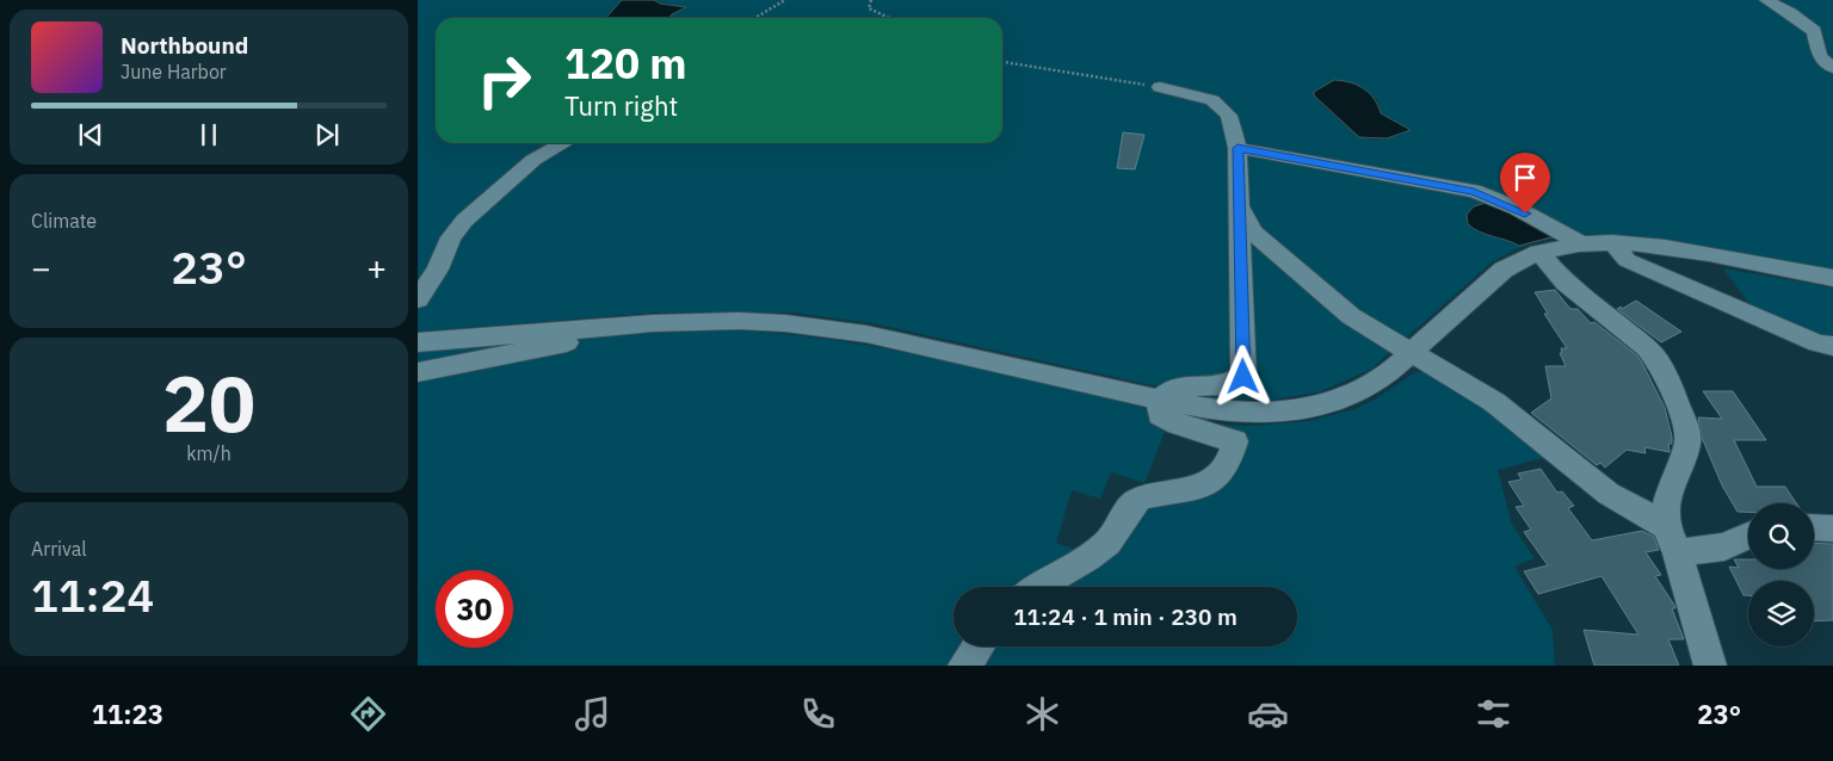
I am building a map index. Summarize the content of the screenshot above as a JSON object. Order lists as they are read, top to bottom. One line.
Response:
{"page":{"turn":["120 m","Turn right"],"song":["Northbound","June Harbor"],"tile":["Climate",["20","km/h"],["Arrival","11:24"]],"heat":["−","23°","+"],"limit":"30","trip":"11:24 · 1 min · 230 m","tabs":["11:23","23°"]}}
